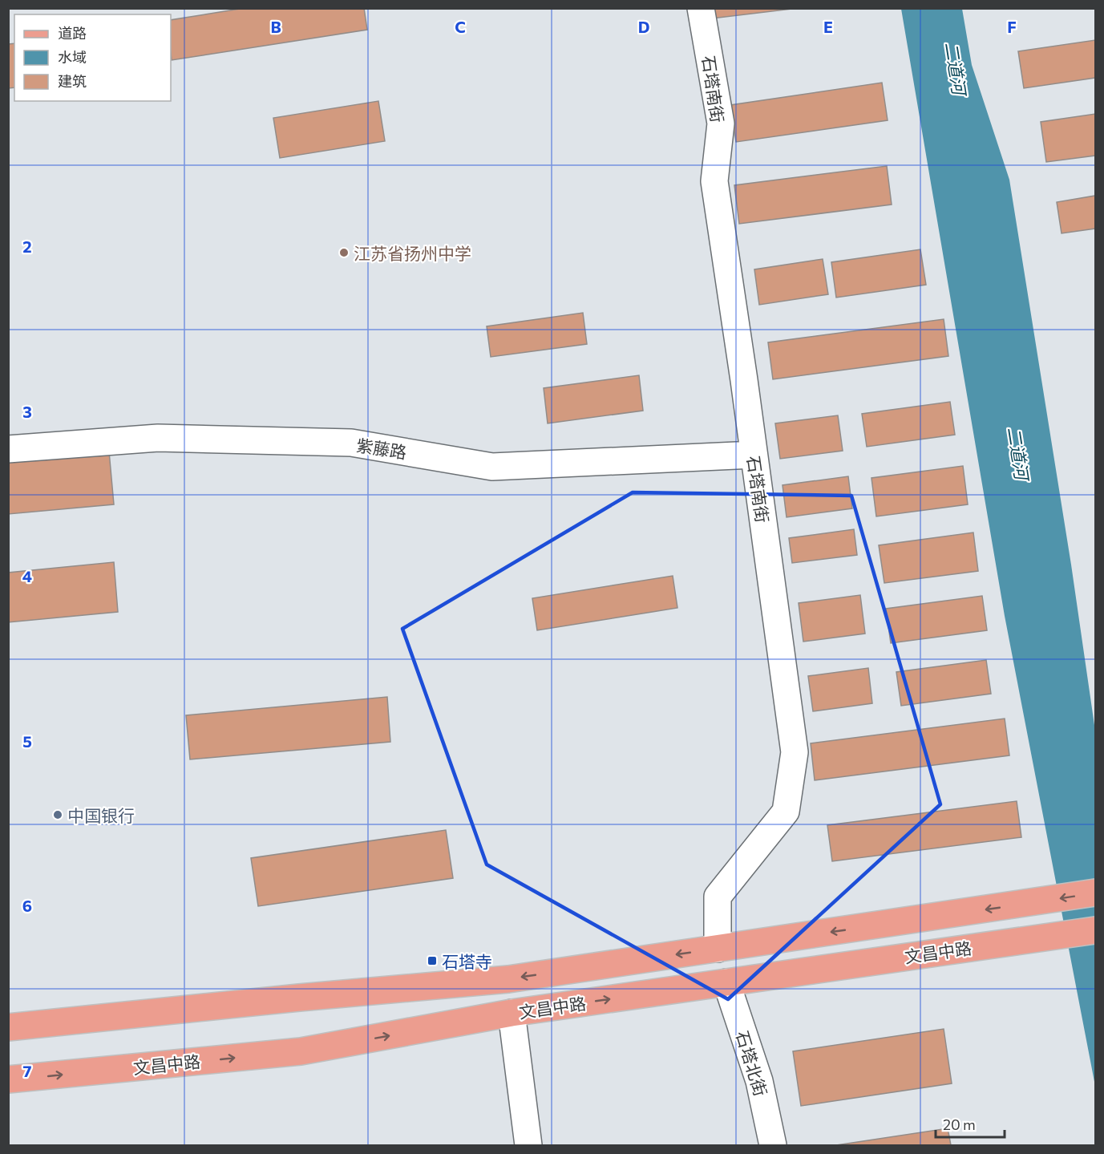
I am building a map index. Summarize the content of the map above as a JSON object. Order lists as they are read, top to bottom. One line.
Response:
{"streets":{"main road":["文昌中路"],"street":["石塔南街","紫藤路","石塔北街"]},"crossings":[["石塔南街","紫藤路"],["石塔南街","文昌中路"],["文昌中路","石塔北街"]],"water":["二道河"],"places":{"other":["江苏省扬州中学","中国银行"],"transit":["石塔寺"]},"legend":["道路","水域","建筑"],"scale_bar":"20 m","grid":{"columns":["B","C","D","E","F"],"rows":["2","3","4","5","6","7"]}}
